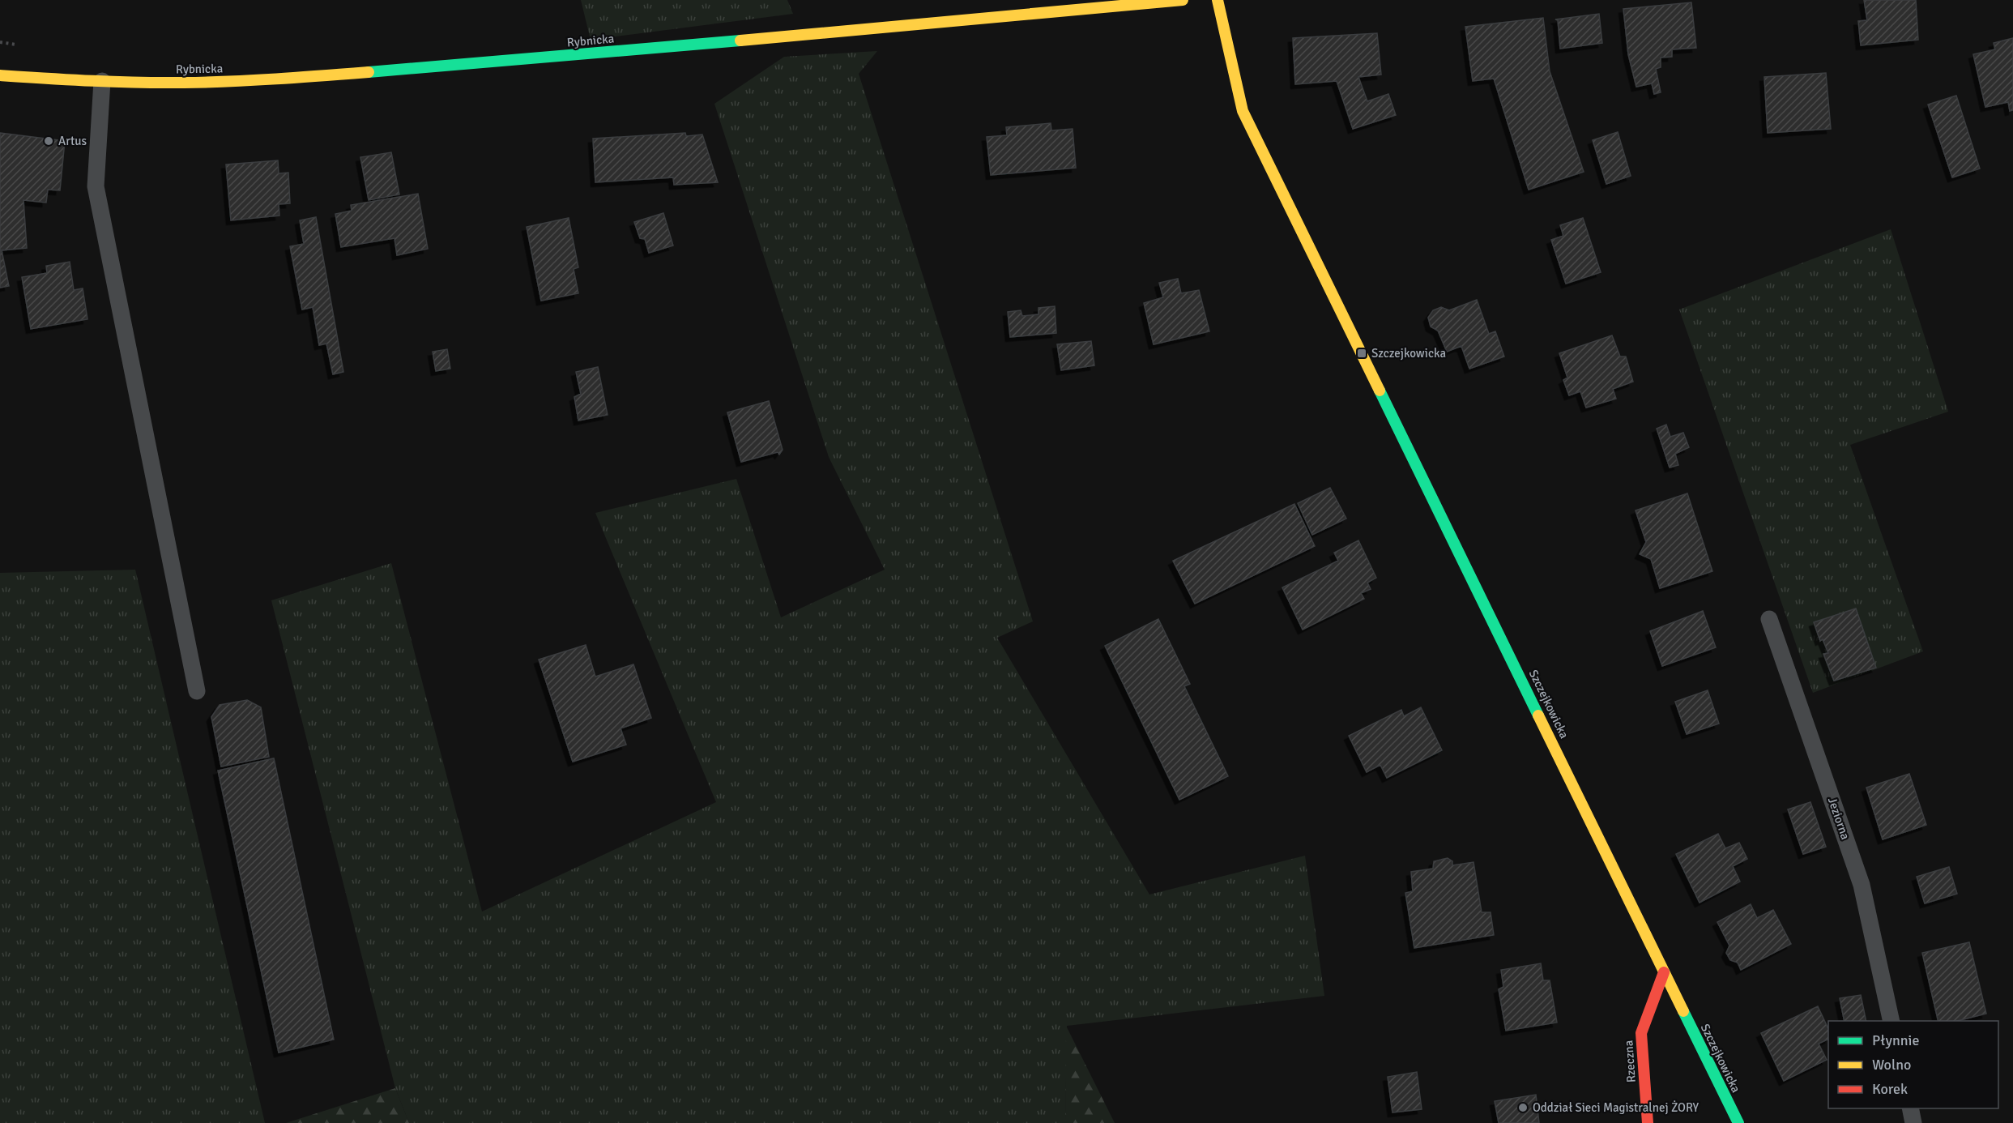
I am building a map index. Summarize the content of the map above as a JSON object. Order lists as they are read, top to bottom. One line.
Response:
{"streets":{"street":["Rybnicka","Szczejkowicka","Rzeczna"],"lane":["Jeziorna"]},"crossings":[["Szczejkowicka","Rzeczna"]],"places":{"other":["Artus","Oddział Sieci Magistralnej ŻORY"],"transit":["Szczejkowicka"]},"legend":["Płynnie","Wolno","Korek"]}
